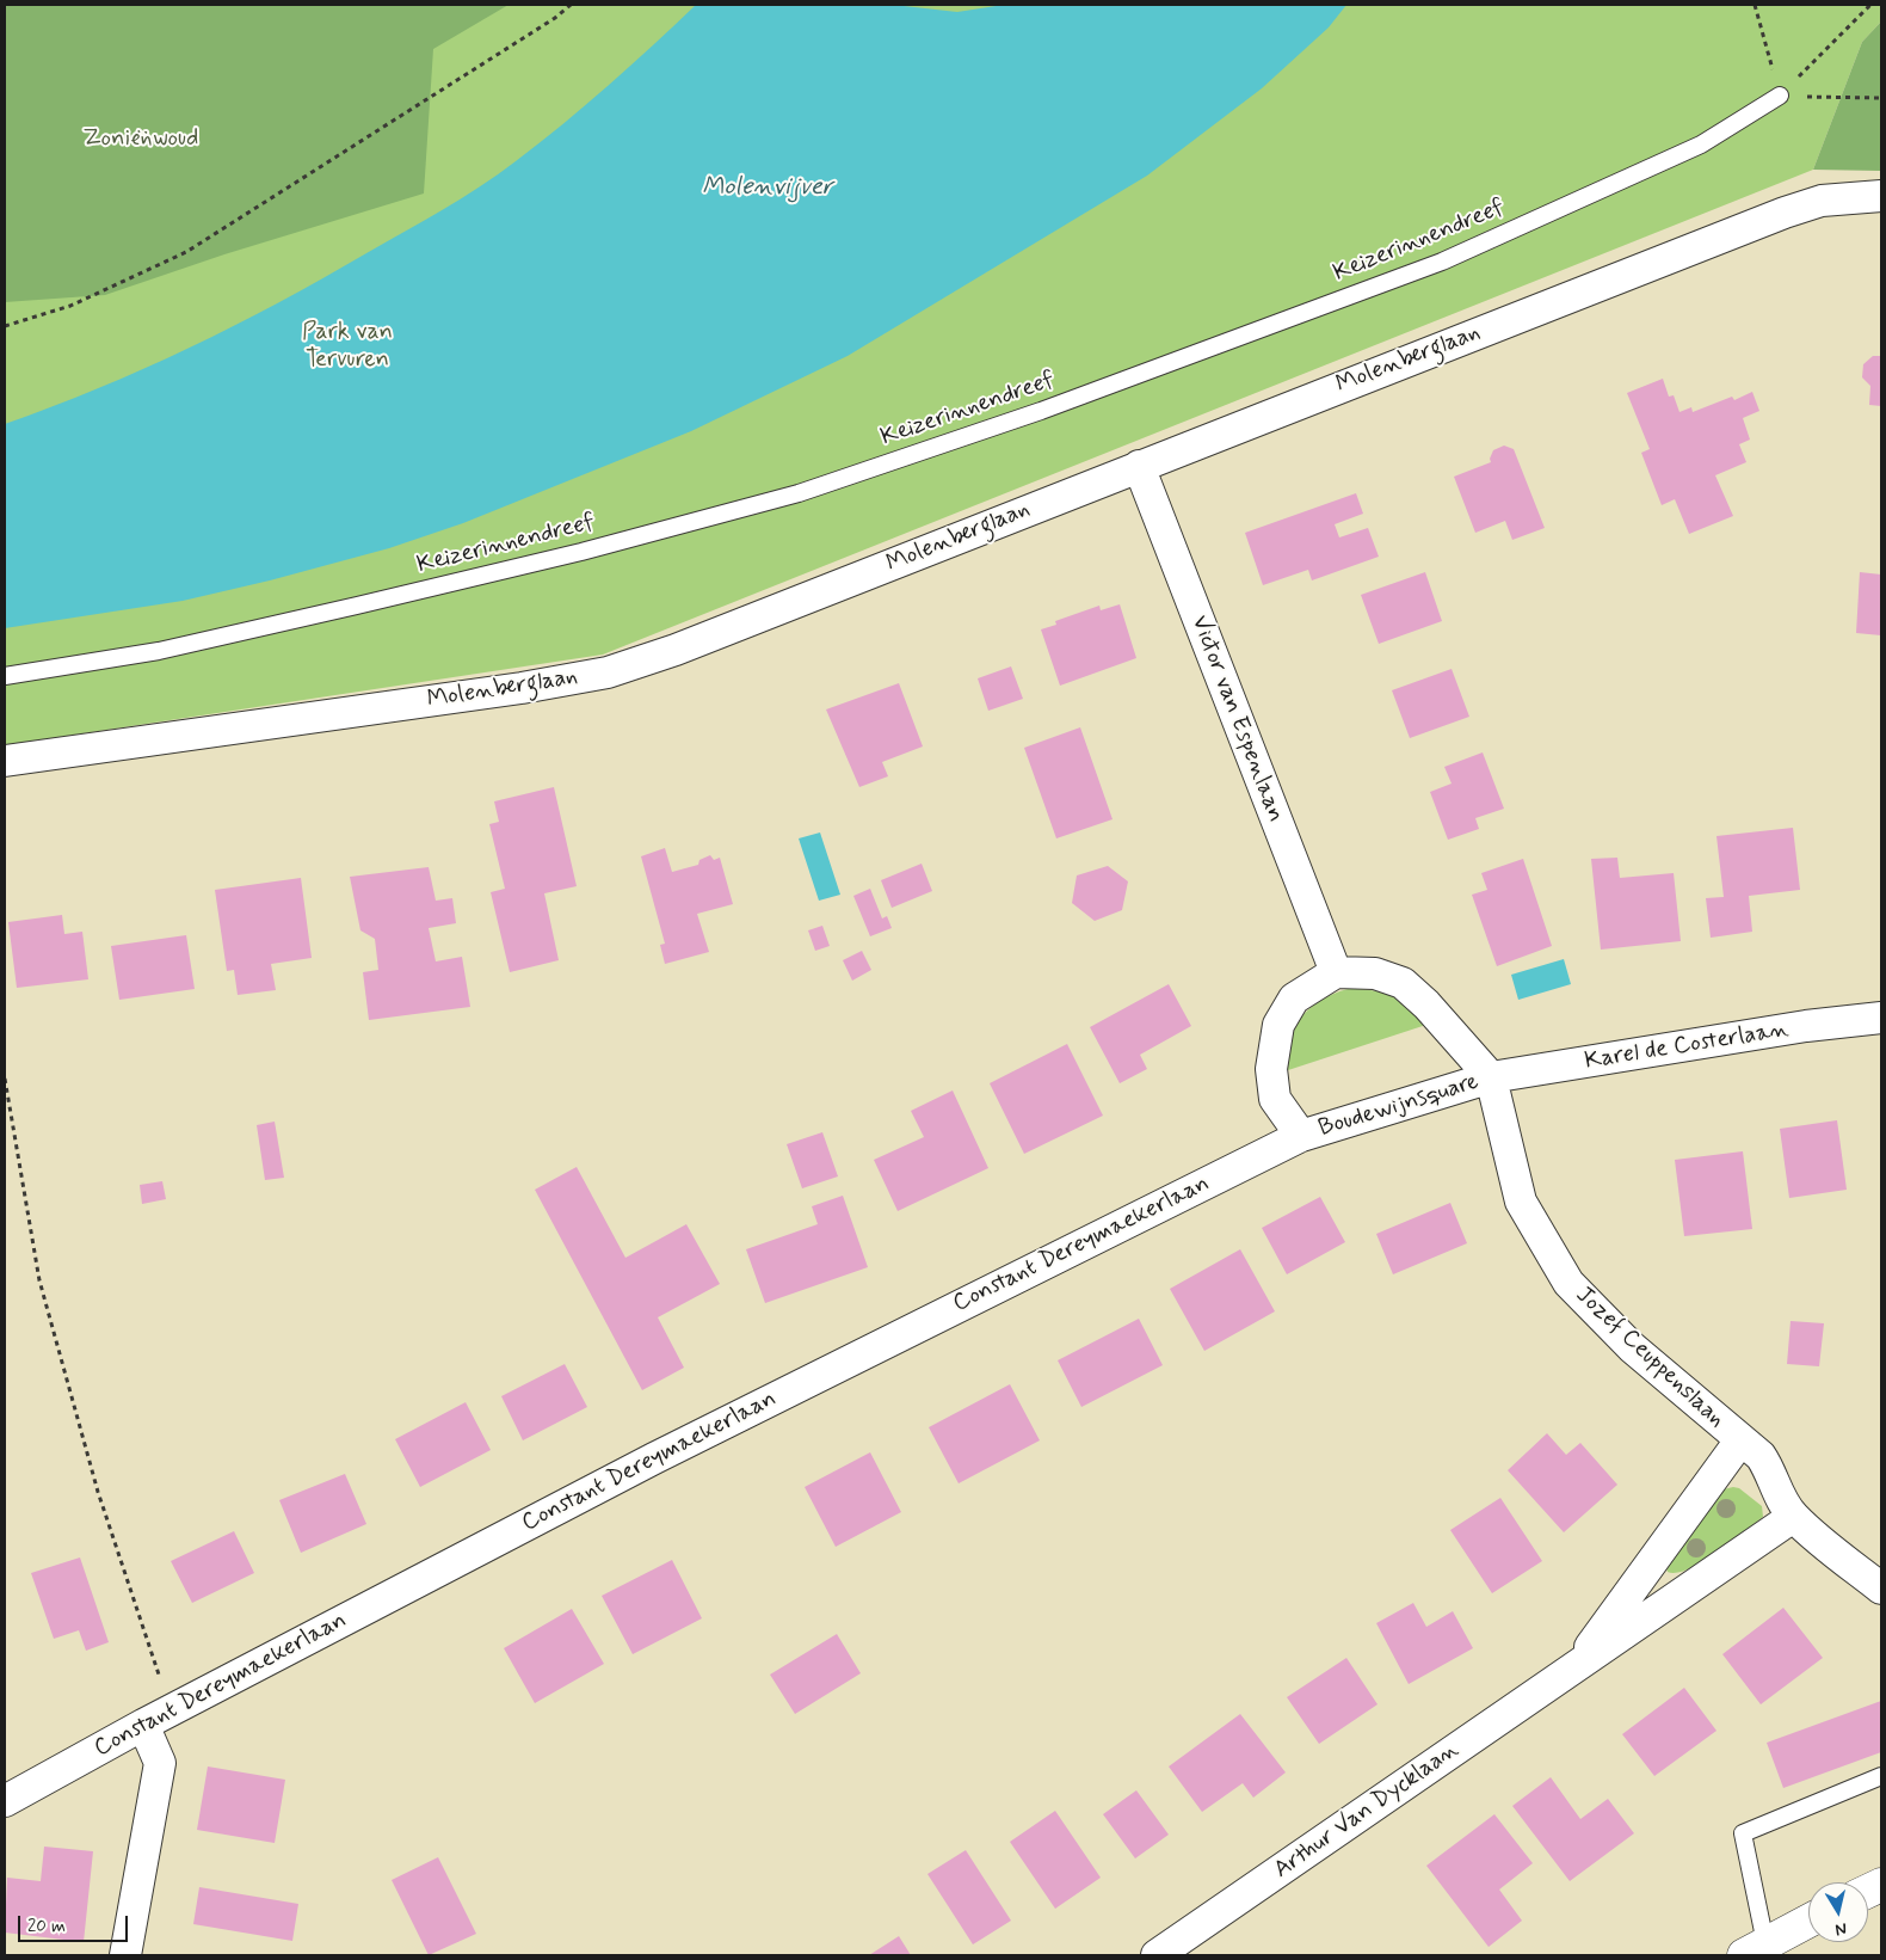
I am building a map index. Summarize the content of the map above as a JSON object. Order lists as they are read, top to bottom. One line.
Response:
{"streets":{"street":["Molenberglaan","Victor van Espenlaan","Karel de Costerlaan","Boudewijnsquare","Constant Dereymaekerlaan","Jozef Ceuppenslaan","Arthur Van Dycklaan"],"lane":["Keizerinnendreef"]},"crossings":[["Molenberglaan","Victor van Espenlaan"],["Victor van Espenlaan","Boudewijnsquare"],["Karel de Costerlaan","Boudewijnsquare"],["Karel de Costerlaan","Jozef Ceuppenslaan"],["Boudewijnsquare","Constant Dereymaekerlaan"],["Boudewijnsquare","Jozef Ceuppenslaan"],["Jozef Ceuppenslaan","Arthur Van Dycklaan"]],"water":["Molenvijver"],"parks":["Zoniënwoud","Park van Tervuren"],"scale_bar":"20 m","north":"bottom"}
